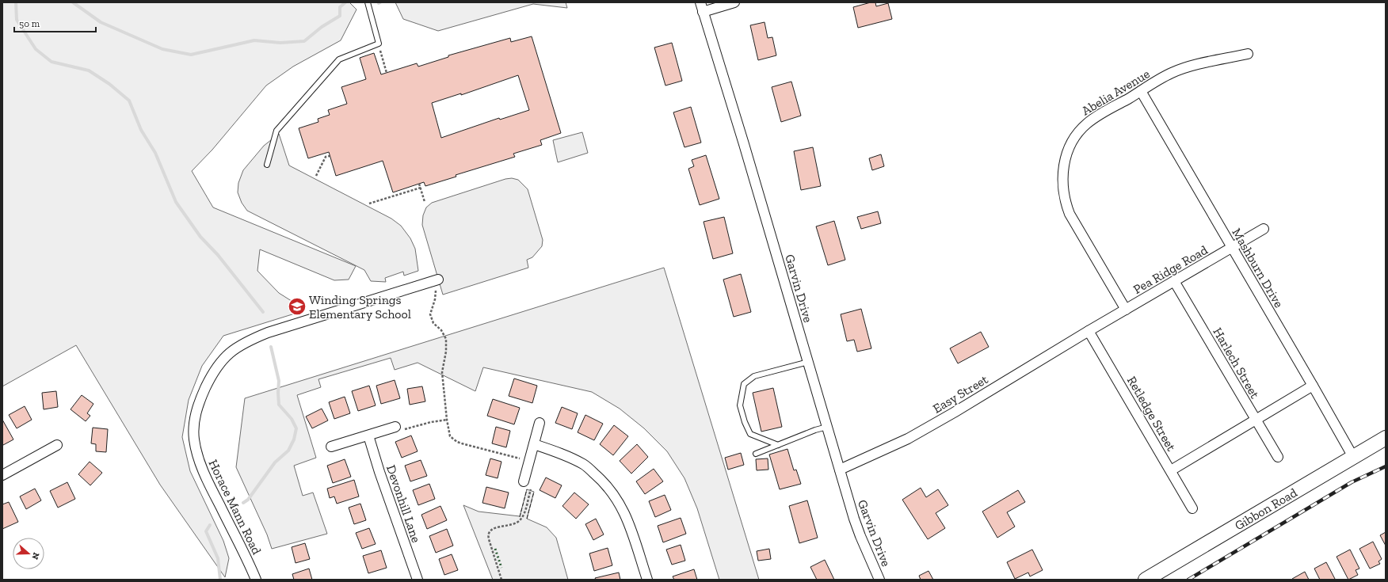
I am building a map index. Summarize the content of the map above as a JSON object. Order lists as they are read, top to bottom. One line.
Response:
{"streets":{"main road":["Gibbon Road"],"street":["Abelia Avenue","Mashburn Drive","Pea Ridge Road","Garvin Drive","Harlech Street","Easy Street","Retledge Street","Devonhill Lane","Horace Mann Road"]},"crossings":[["Abelia Avenue","Mashburn Drive"],["Abelia Avenue","Pea Ridge Road"],["Mashburn Drive","Pea Ridge Road"],["Mashburn Drive","Gibbon Road"],["Pea Ridge Road","Harlech Street"],["Pea Ridge Road","Easy Street"],["Pea Ridge Road","Retledge Street"],["Garvin Drive","Easy Street"],["Easy Street","Retledge Street"]],"places":{"school or university":["Winding Springs Elementary School"]},"scale_bar":"50 m","north":"right"}
